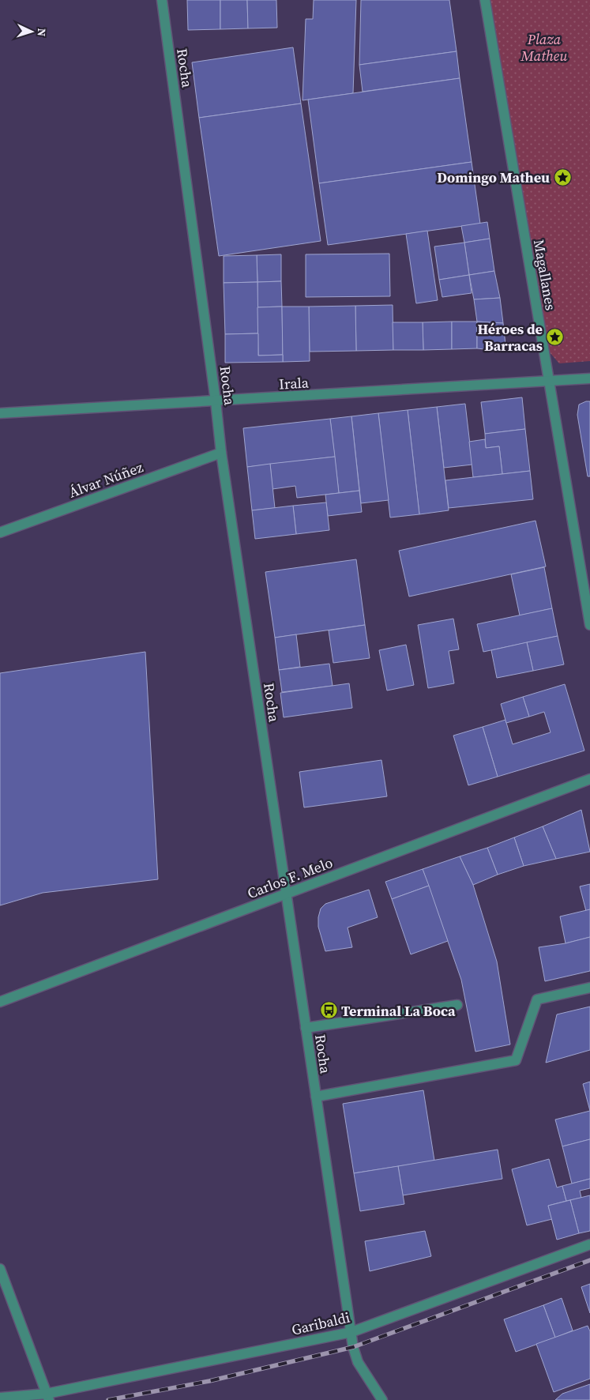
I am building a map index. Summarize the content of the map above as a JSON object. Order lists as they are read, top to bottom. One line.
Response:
{"streets":{"street":["Rocha","Magallanes","Irala","Álvar Núñez","Carlos F. Melo","Garibaldi"]},"crossings":[["Rocha","Irala"],["Rocha","Álvar Núñez"],["Rocha","Carlos F. Melo"],["Rocha","Garibaldi"],["Magallanes","Irala"]],"parks":["Plaza Matheu"],"places":{"place":["Domingo Matheu","Héroes de Barracas"],"bus stop":["Terminal La Boca"]},"north":"right"}
